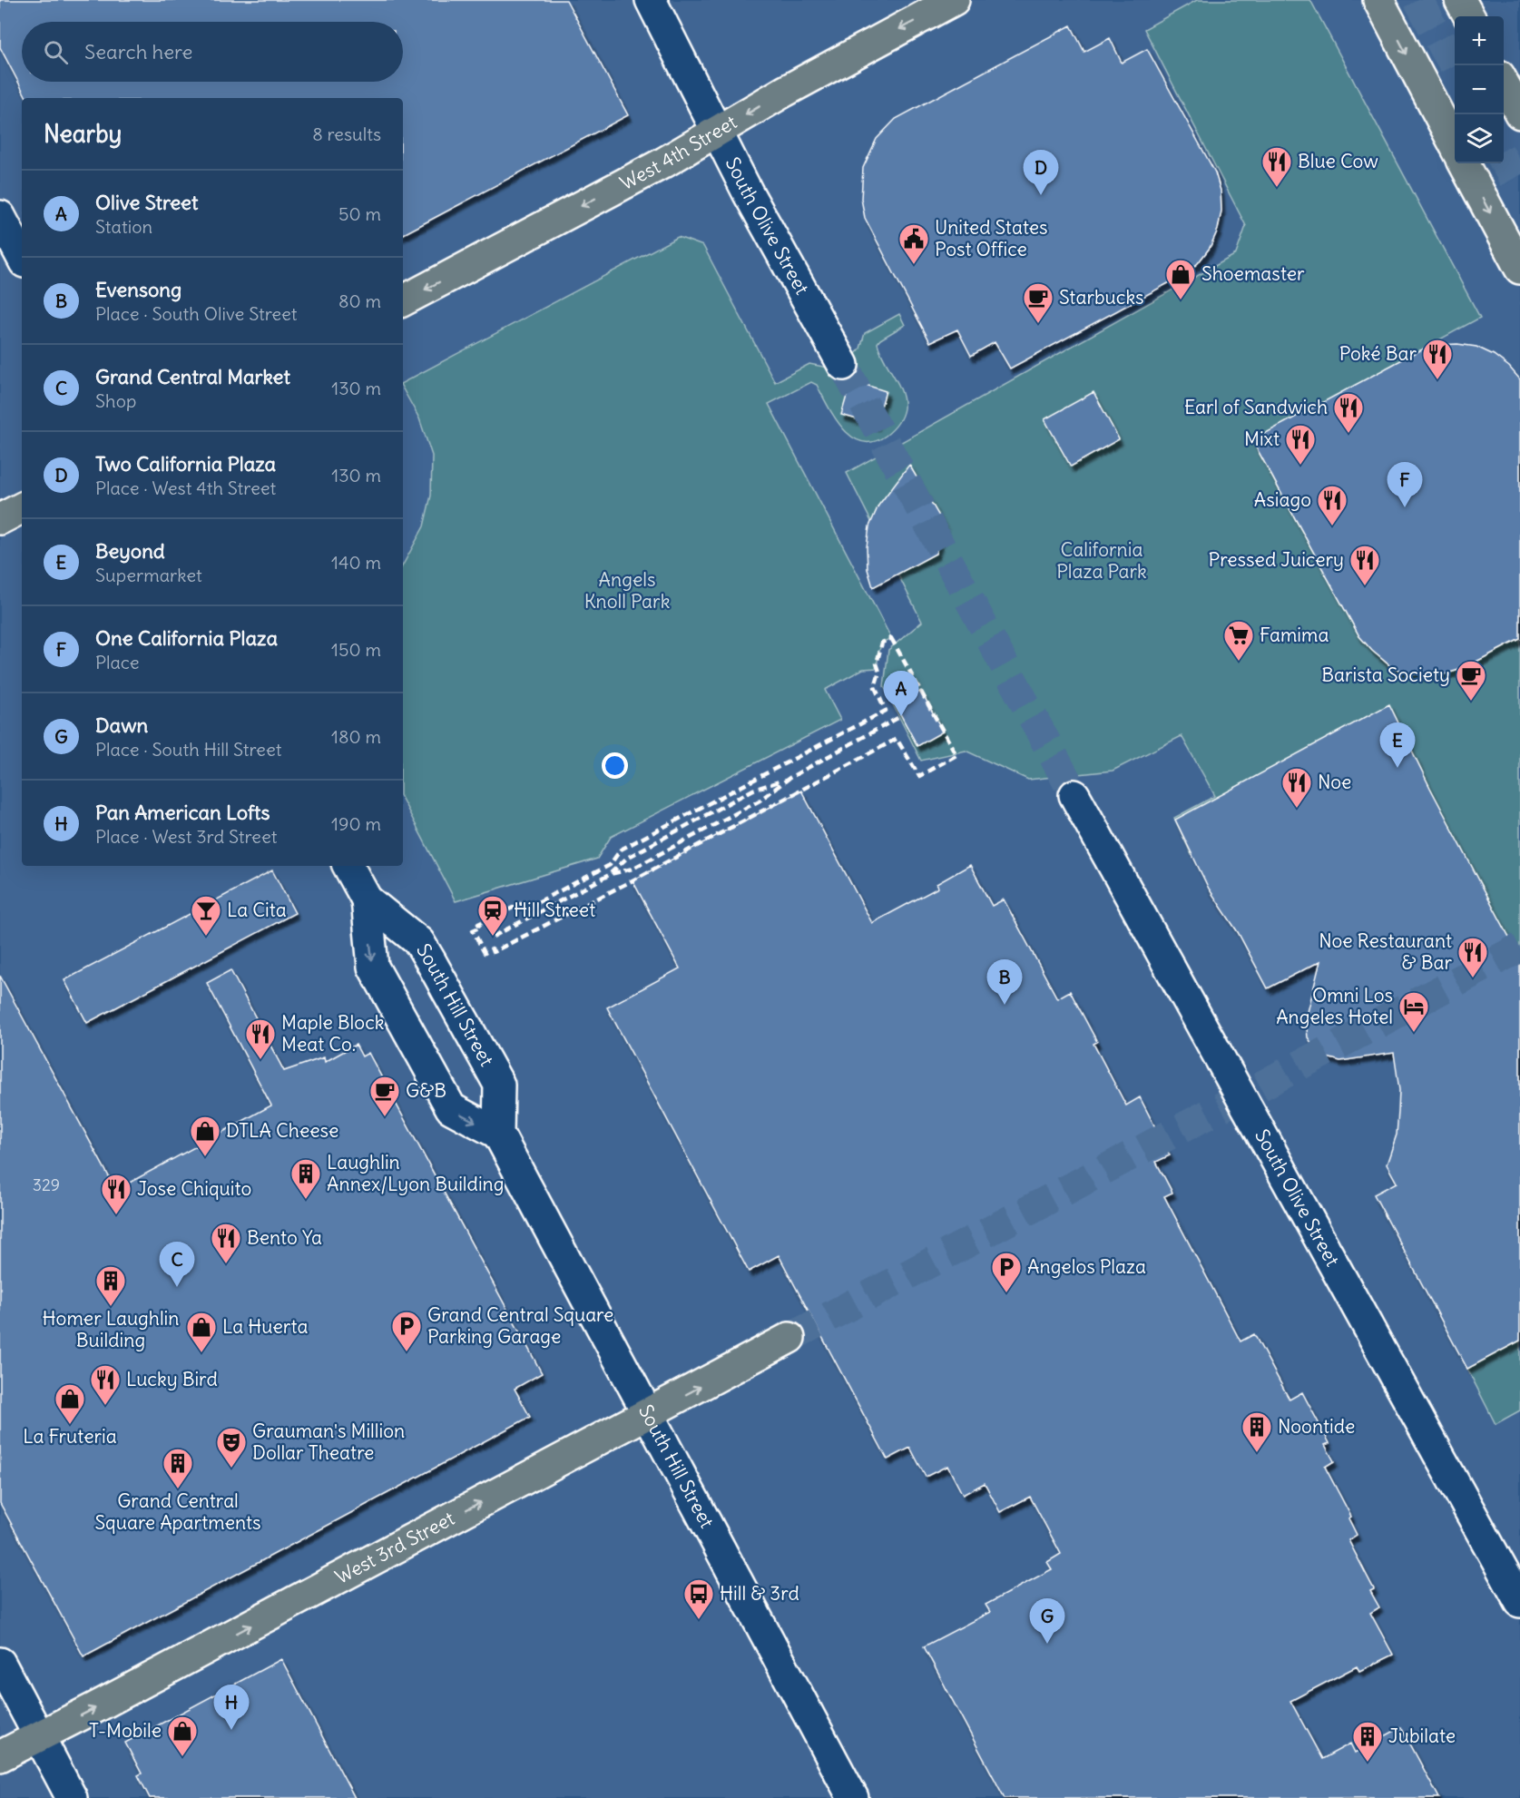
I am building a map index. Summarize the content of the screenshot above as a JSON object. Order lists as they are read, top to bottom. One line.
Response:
{"streets":{"main road":["West 4th Street","South Olive Street","South Hill Street","West 3rd Street"]},"crossings":[["West 4th Street","South Olive Street"],["South Hill Street","West 3rd Street"]],"one_way":["West 4th Street","West 3rd Street"],"parks":["California Plaza Park","Angels Knoll Park"],"places":{"restaurant":["Blue Cow","Poké Bar","Earl of Sandwich","Mixt","Asiago","Pressed Juicery","Noe","Noe Restaurant & Bar","Maple Block Meat Co.","Jose Chiquito","Bento Ya","Lucky Bird"],"public building":["United States Post Office"],"shop":["Shoemaster","DTLA Cheese","La Huerta","La Fruteria","T-Mobile"],"cafe":["Starbucks","Barista Society","G&B"],"supermarket":["Famima"],"bar":["La Cita"],"station":["Hill Street"],"hotel":["Omni Los Angeles Hotel"],"building":["Laughlin Annex/Lyon Building","Homer Laughlin Building","Noontide","Grand Central Square Apartments","Jubilate"],"parking":["Angelos Plaza","Grand Central Square Parking Garage"],"theatre":["Grauman's Million Dollar Theatre"],"bus stop":["Hill & 3rd"]},"house_numbers":["329"],"page":{"map_buttons":["+","−"],"search":"Search here","heading":["Nearby","8 results"],"pins":["D","F","A","E","B","C","G","H"],"list":[{"mark":"A","name":"Olive Street","note":"Station","value":"50 m"},{"mark":"B","name":"Evensong","note":"Place · South Olive Street","value":"80 m"},{"mark":"C","name":"Grand Central Market","note":"Shop","value":"130 m"},{"mark":"D","name":"Two California Plaza","note":"Place · West 4th Street","value":"130 m"},{"mark":"E","name":"Beyond","note":"Supermarket","value":"140 m"},{"mark":"F","name":"One California Plaza","note":"Place","value":"150 m"},{"mark":"G","name":"Dawn","note":"Place · South Hill Street","value":"180 m"},{"mark":"H","name":"Pan American Lofts","note":"Place · West 3rd Street","value":"190 m"}]}}
